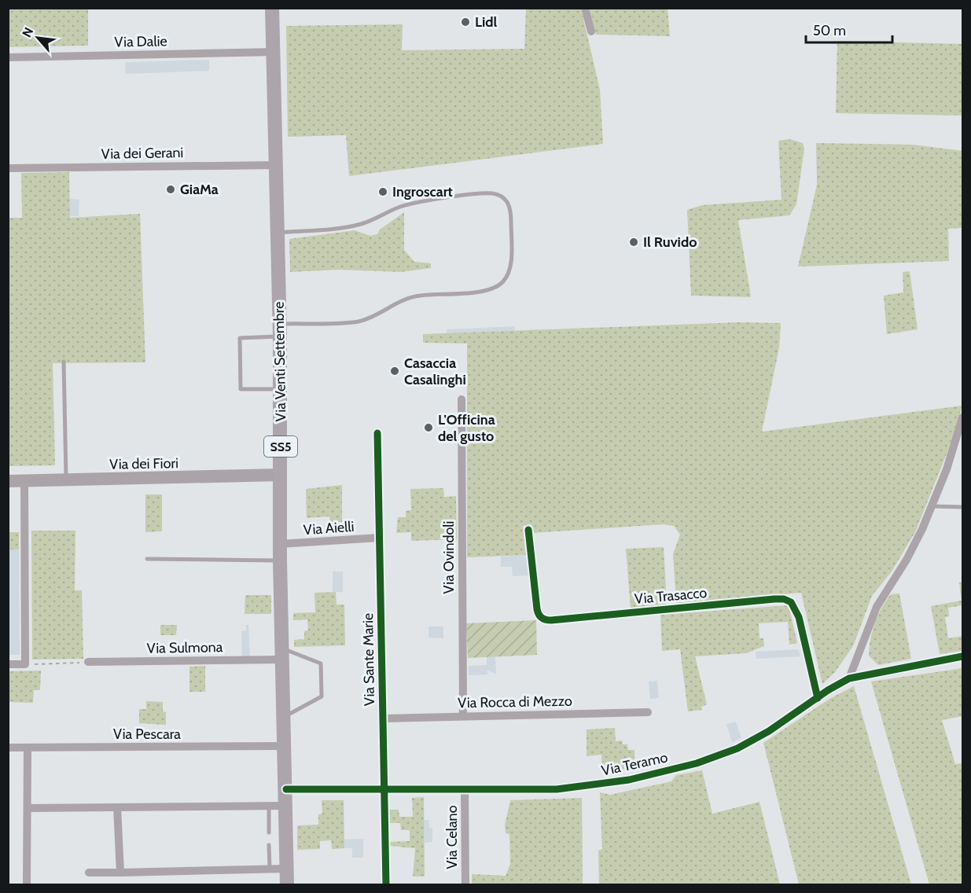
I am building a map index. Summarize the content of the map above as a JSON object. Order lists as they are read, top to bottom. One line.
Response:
{"streets":{"main road":["Via Venti Settembre","SS5","Via dei Fiori"],"street":["Via Dalie","Via dei Gerani","Via Aielli","Via Ovindoli","Via Trasacco","Via Sulmona","Via Sante Marie","Via Rocca di Mezzo","Via Pescara","Via Teramo","Via Celano"]},"crossings":[["Via Dalie","Via Venti Settembre"],["Via dei Gerani","Via Venti Settembre"],["Via Venti Settembre","Via dei Fiori"],["Via Venti Settembre","Via Aielli"],["Via Venti Settembre","Via Sulmona"],["Via Venti Settembre","Via Pescara"],["Via Venti Settembre","Via Teramo"],["Via Aielli","Via Sante Marie"],["Via Ovindoli","Via Rocca di Mezzo"],["Via Trasacco","Via Teramo"],["Via Sante Marie","Via Rocca di Mezzo"],["Via Sante Marie","Via Teramo"],["Via Teramo","Via Celano"]],"places":["Lidl","GiaMa","Ingroscart","Il Ruvido","Casaccia Casalinghi","L'Officina del gusto"],"scale_bar":"50 m","north":"top left"}
